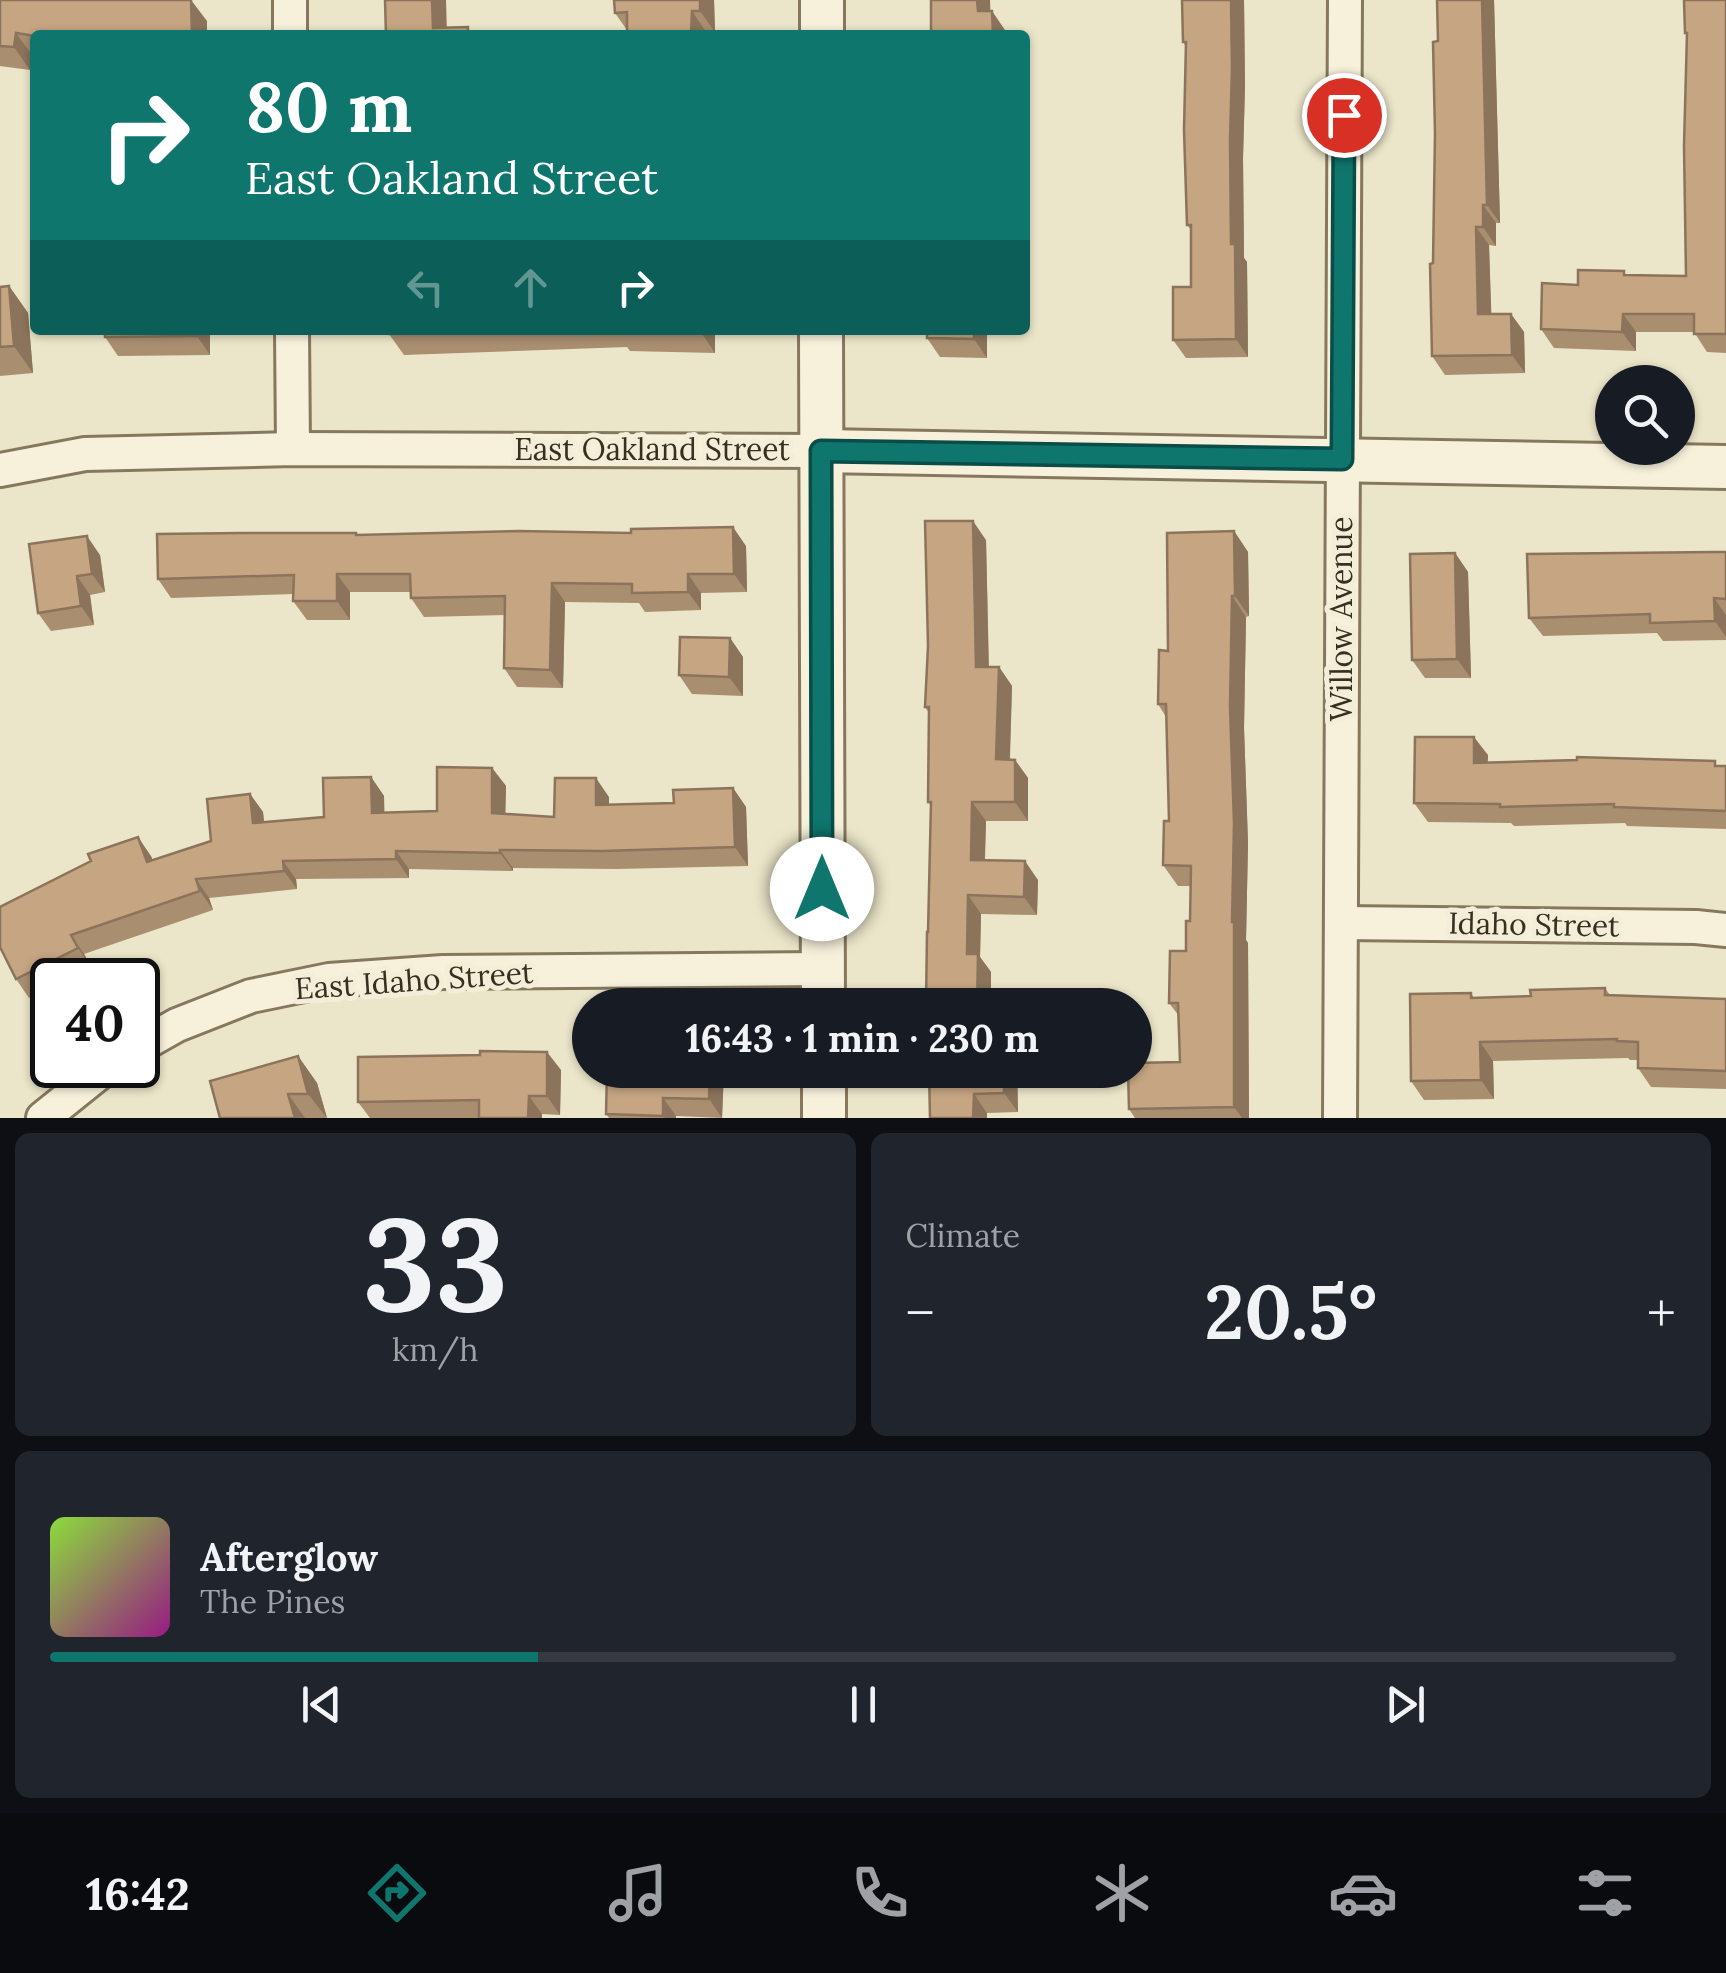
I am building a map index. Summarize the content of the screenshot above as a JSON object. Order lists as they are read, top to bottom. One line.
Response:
{"streets":{"street":["East Oakland Street","Willow Avenue","Idaho Street","East Idaho Street"]},"crossings":[["East Oakland Street","Willow Avenue"],["Willow Avenue","Idaho Street"]],"page":{"turn":["80 m","East Oakland Street"],"limit":"40","trip":"16:43 · 1 min · 230 m","tile":[["33","km/h"],"Climate"],"heat":["−","20.5°","+"],"song":["Afterglow","The Pines"],"tabs":"16:42"}}
